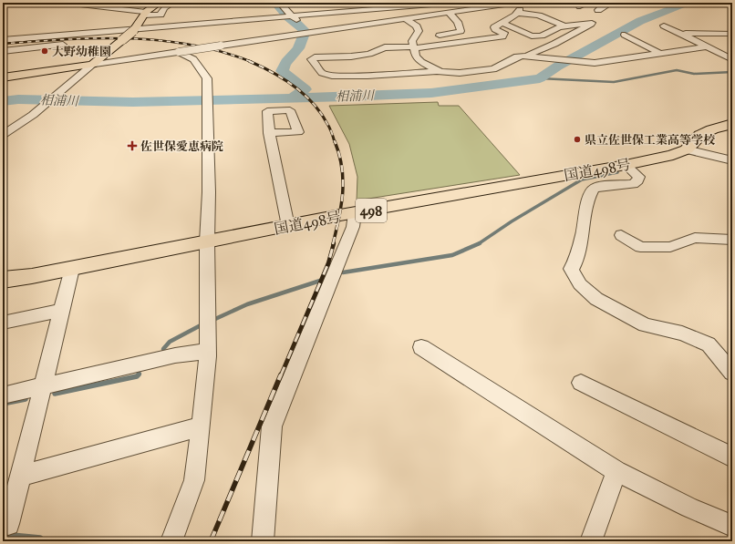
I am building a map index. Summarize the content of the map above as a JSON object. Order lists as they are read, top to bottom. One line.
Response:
{"streets":{"highway":["国道498号","498"]},"water":["相浦川"],"places":{"other":["大野幼稚園","県立佐世保工業高等学校"],"health":["佐世保愛恵病院"]}}
